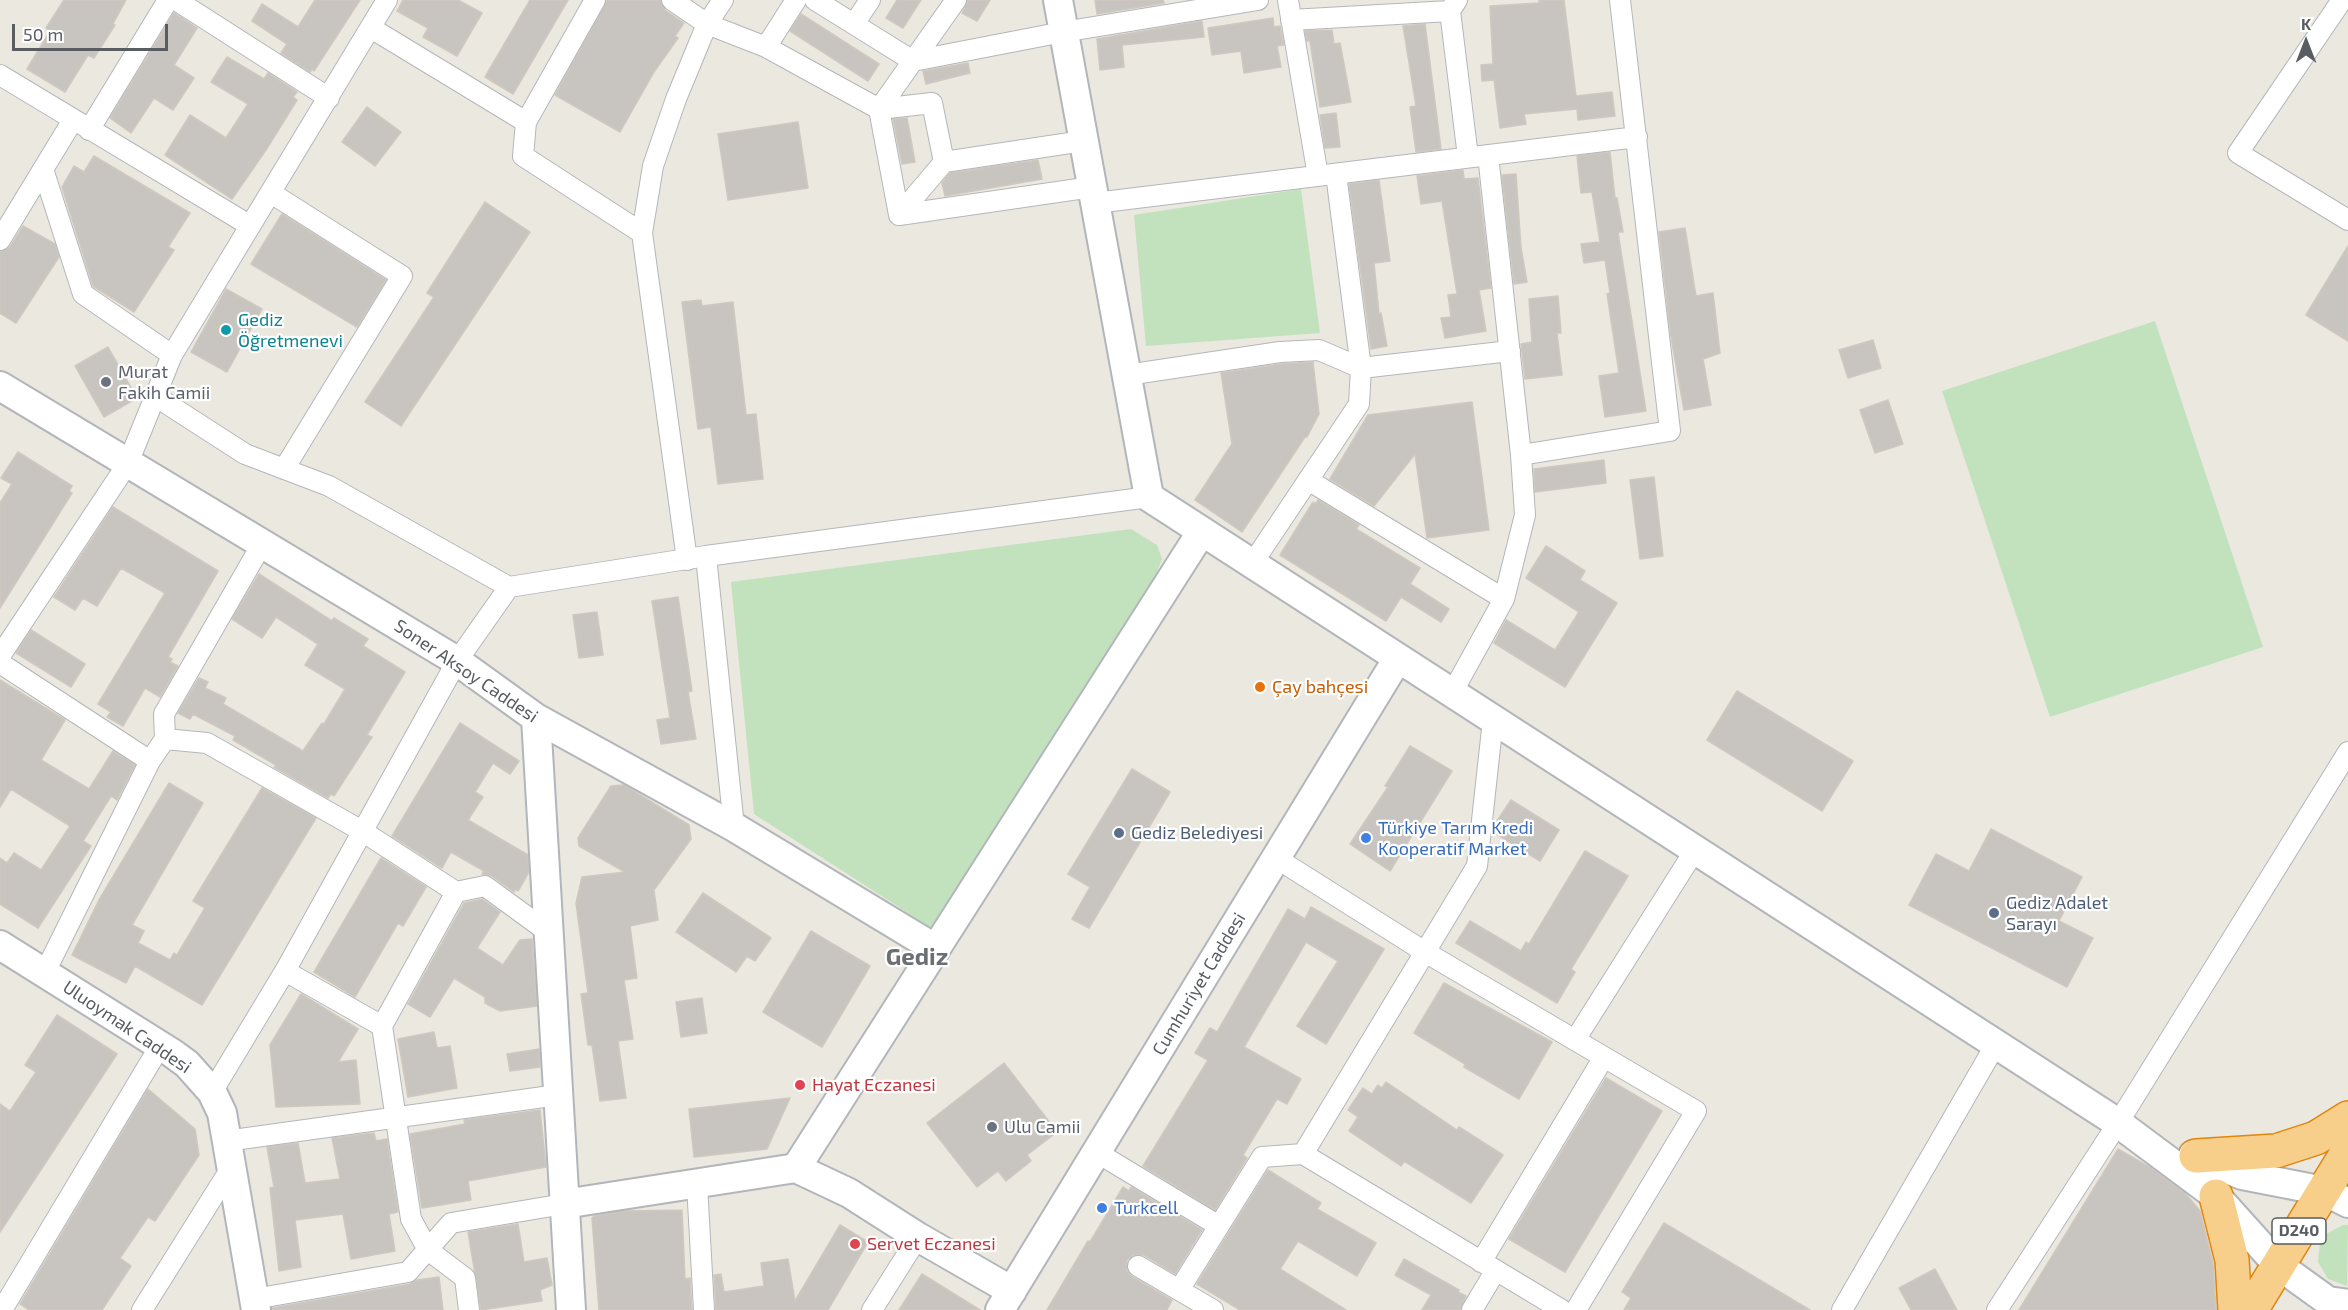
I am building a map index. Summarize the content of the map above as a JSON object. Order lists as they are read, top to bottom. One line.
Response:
{"streets":{"highway":["D240"],"street":["Soner Aksoy Caddesi","Cumhuriyet Caddesi","Uluoymak Caddesi"]},"districts":["Gediz"],"places":["Gediz Öğretmenevi","Murat Fakih Camii","Çay bahçesi","Gediz Belediyesi","Türkiye Tarım Kredi Kooperatif Market","Gediz Adalet Sarayı","Hayat Eczanesi","Ulu Camii","Turkcell","Servet Eczanesi"],"scale_bar":"50 m","north":"top"}
